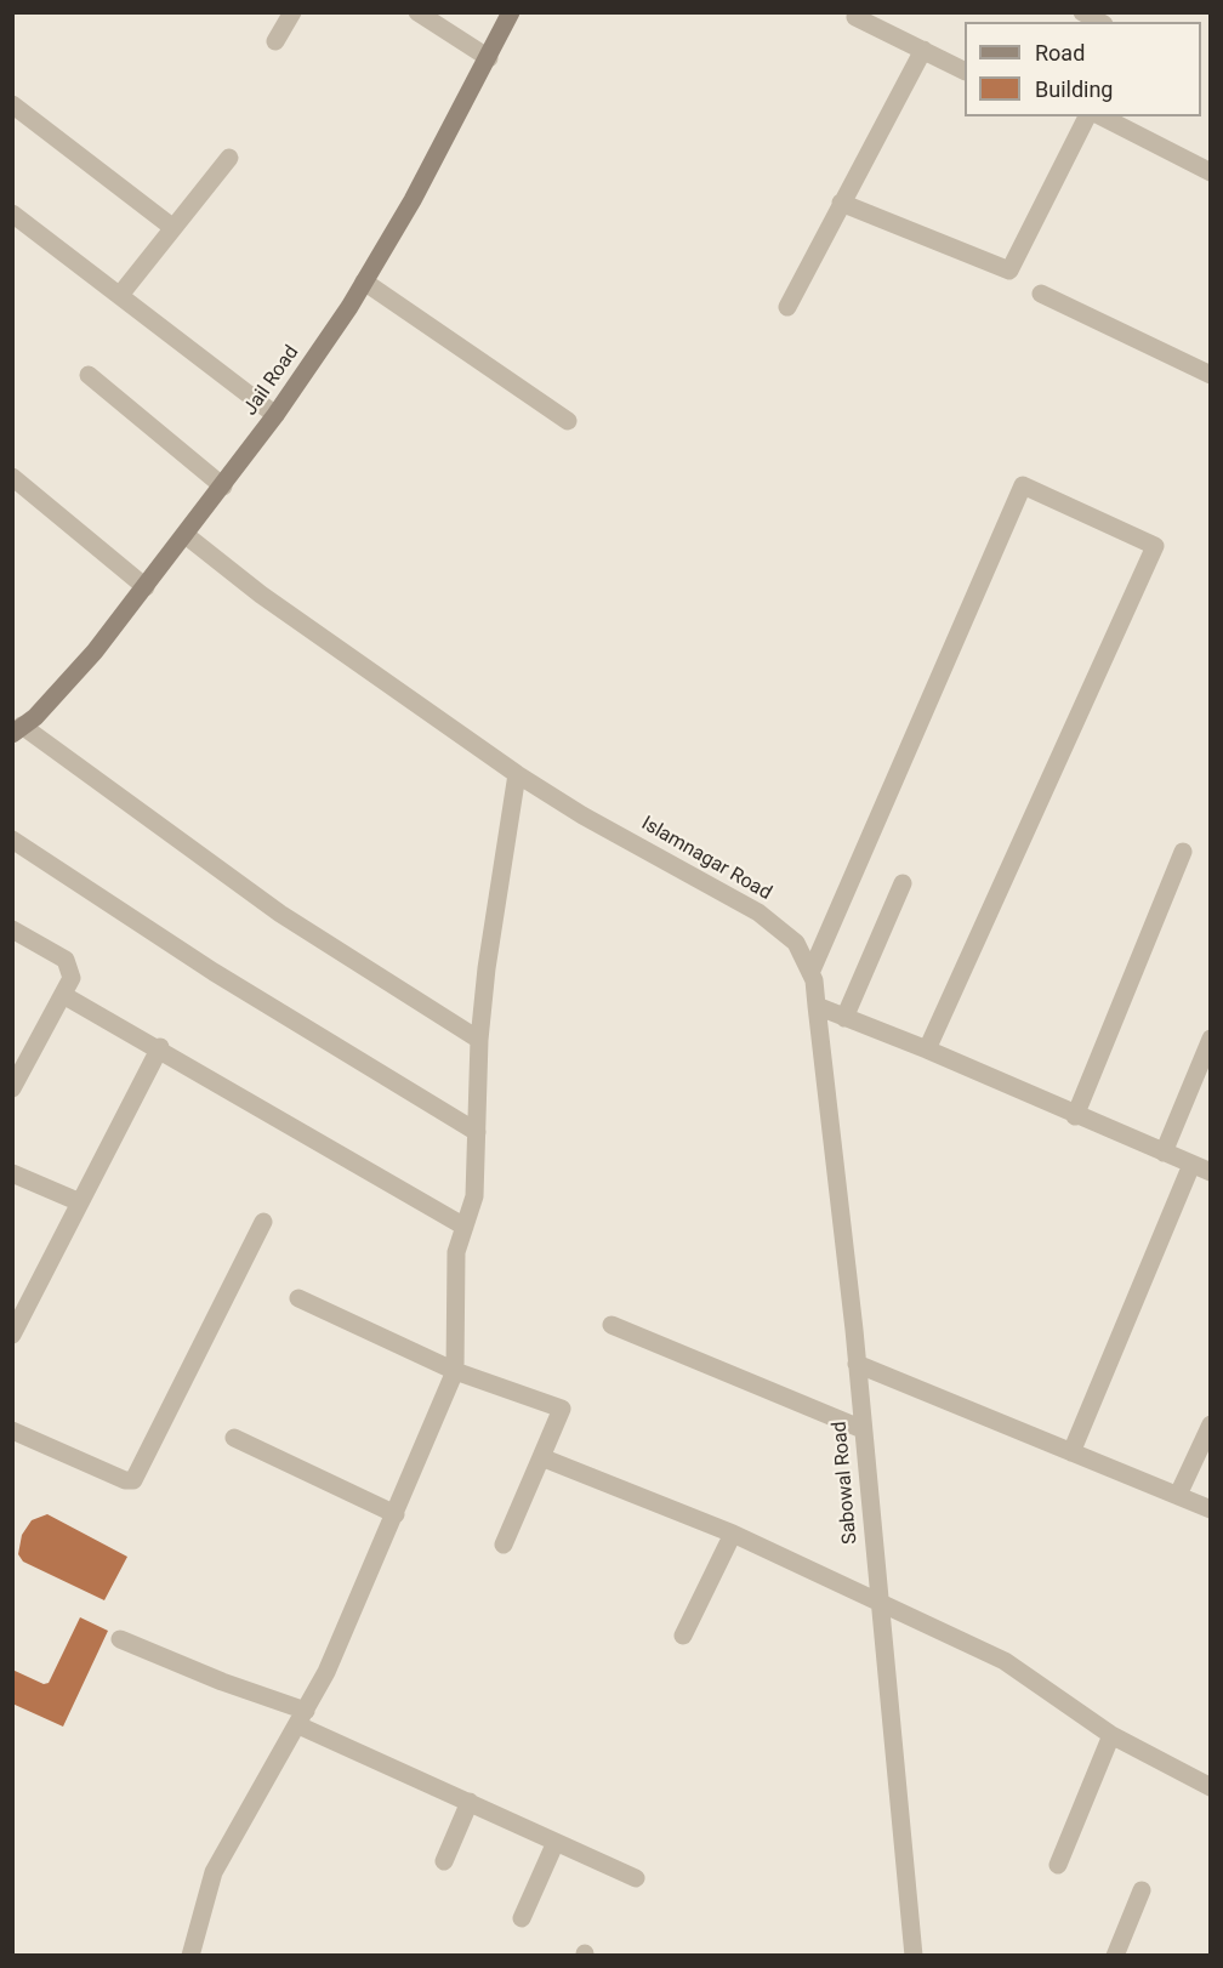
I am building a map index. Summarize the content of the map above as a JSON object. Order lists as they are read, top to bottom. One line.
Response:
{"streets":{"main road":["Jail Road"],"street":["Islamnagar Road","Sabowal Road"]},"crossings":[["Jail Road","Islamnagar Road"],["Islamnagar Road","Sabowal Road"]],"legend":["Road","Building"]}
